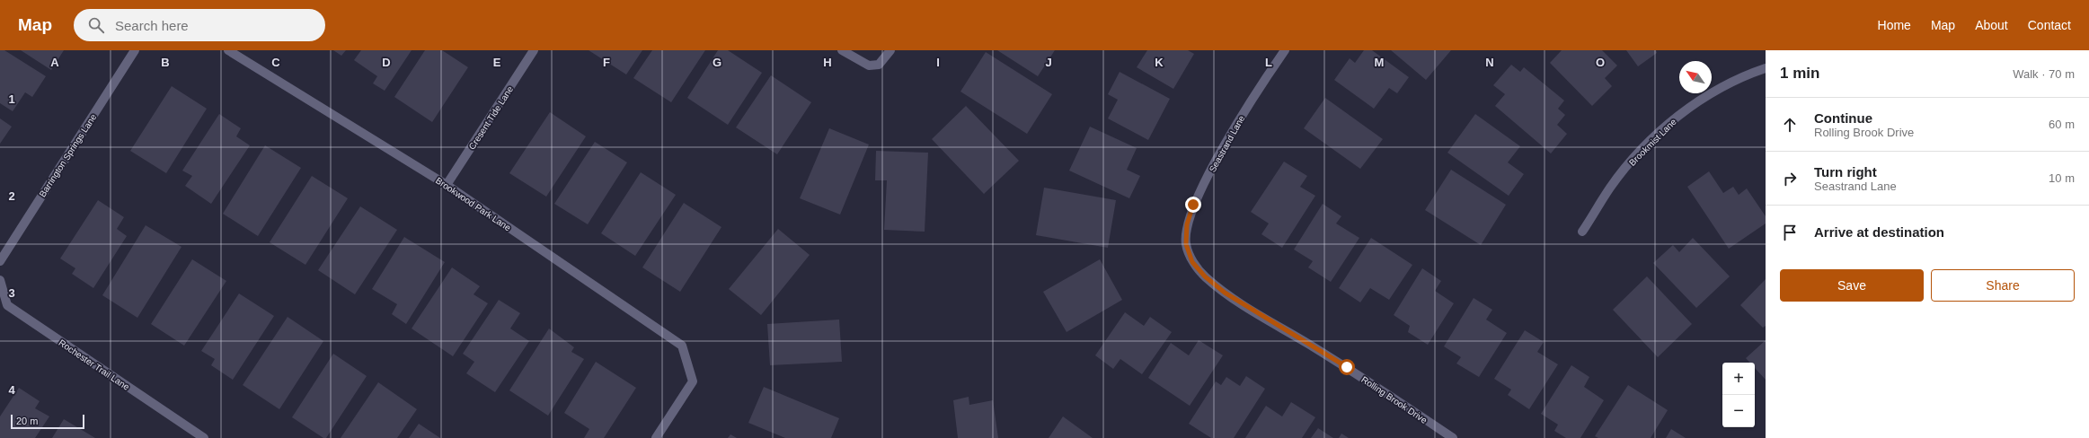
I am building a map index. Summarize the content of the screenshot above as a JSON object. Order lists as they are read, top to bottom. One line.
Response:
{"streets":{"street":["Cresent Tide Lane","Brookmist Lane","Seastrand Lane","Barrington Springs Lane","Brookwood Park Lane","Rochester Trail Lane","Rolling Brook Drive"]},"crossings":[["Cresent Tide Lane","Brookwood Park Lane"],["Seastrand Lane","Rolling Brook Drive"]],"scale_bar":"20 m","north":"top left","page":{"header":"Map","search":"Search here","nav":["Home","Map","About","Contact"],"heading":["1 min","Walk · 70 m"],"list":[["Continue","Rolling Brook Drive","60 m"],["Turn right","Seastrand Lane","10 m"],"Arrive at destination"],"buttons":["Save","Share"],"map_buttons":["+","−"],"scale":"20 m"},"grid":{"columns":["A","B","C","D","E","F","G","H","I","J","K","L","M","N","O"],"rows":["1","2","3","4"]}}
